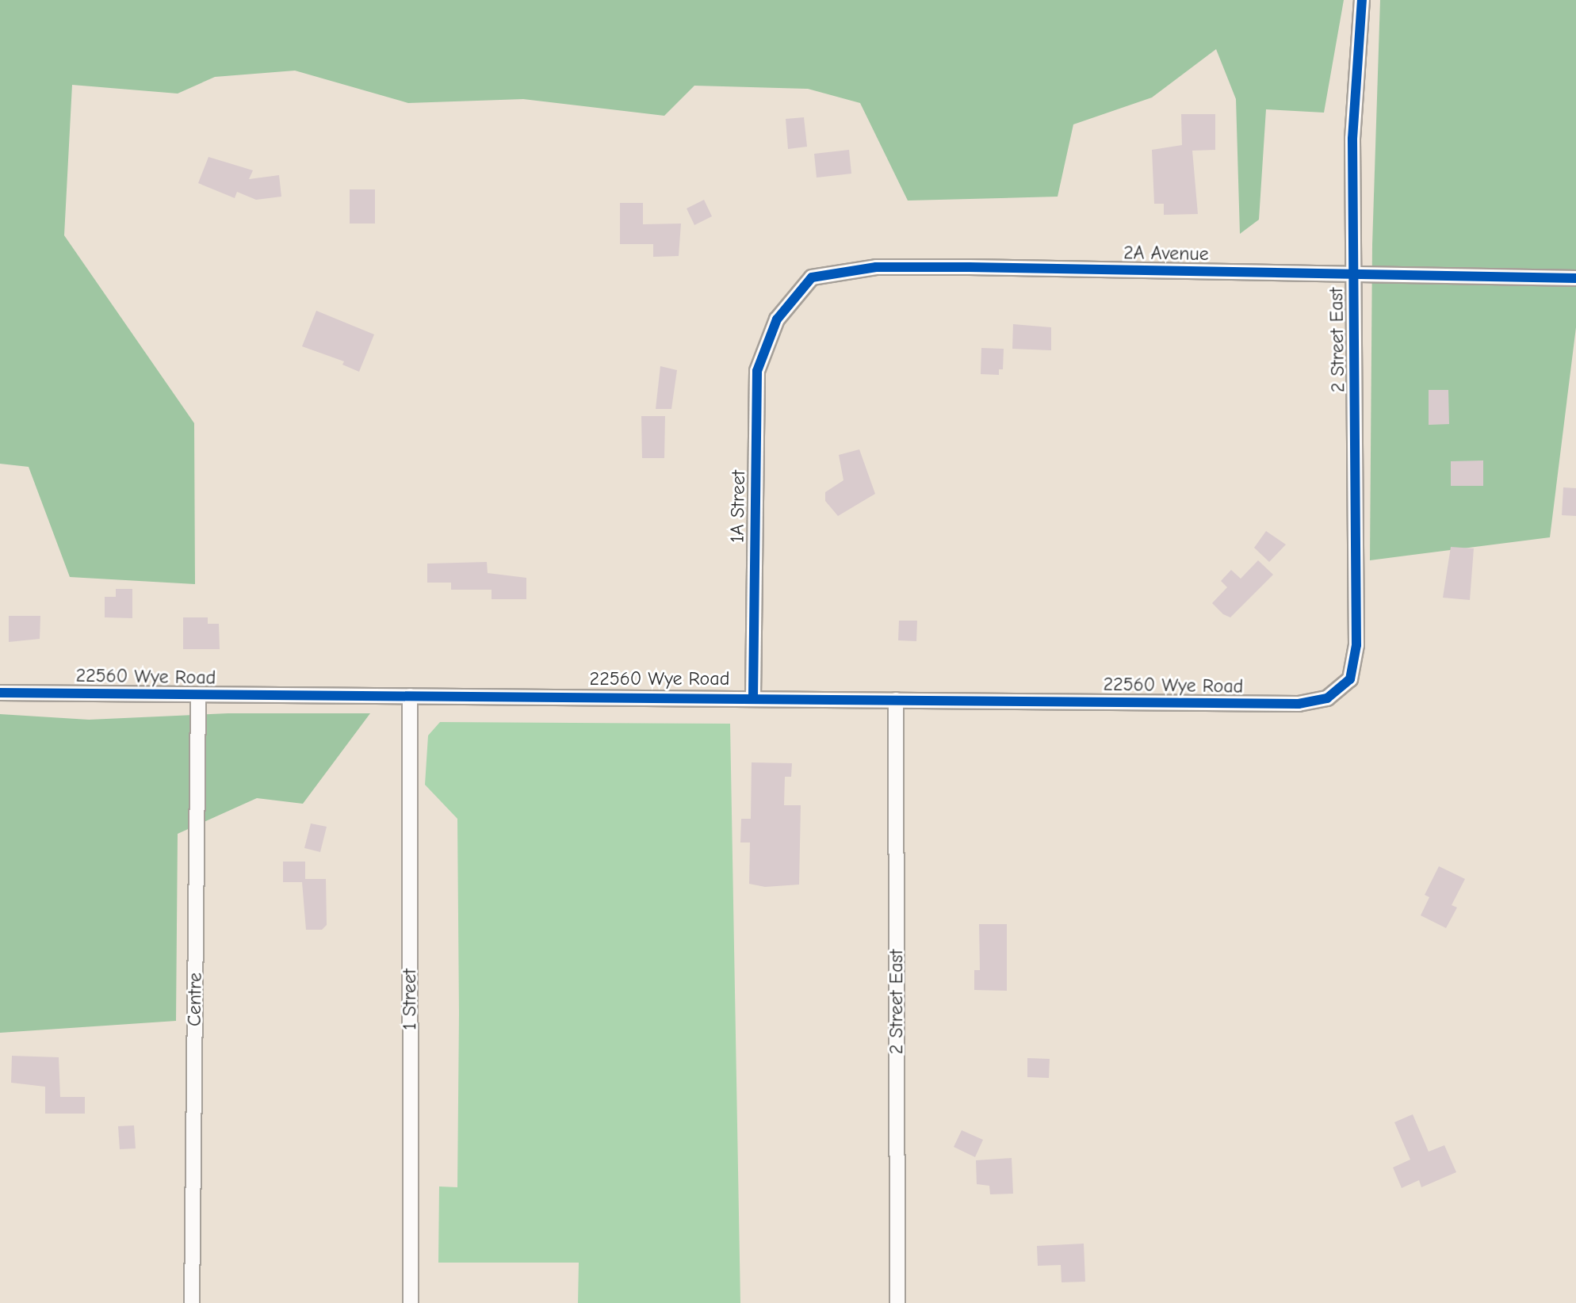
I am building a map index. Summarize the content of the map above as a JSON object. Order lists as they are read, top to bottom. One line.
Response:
{"streets":{"street":["2A Avenue","2 Street East","1A Street","22560 Wye Road","Centre","1 Street"]},"crossings":[["2A Avenue","2 Street East"],["2A Avenue","1A Street"],["2 Street East","22560 Wye Road"],["1A Street","22560 Wye Road"],["22560 Wye Road","Centre"],["22560 Wye Road","1 Street"]]}
